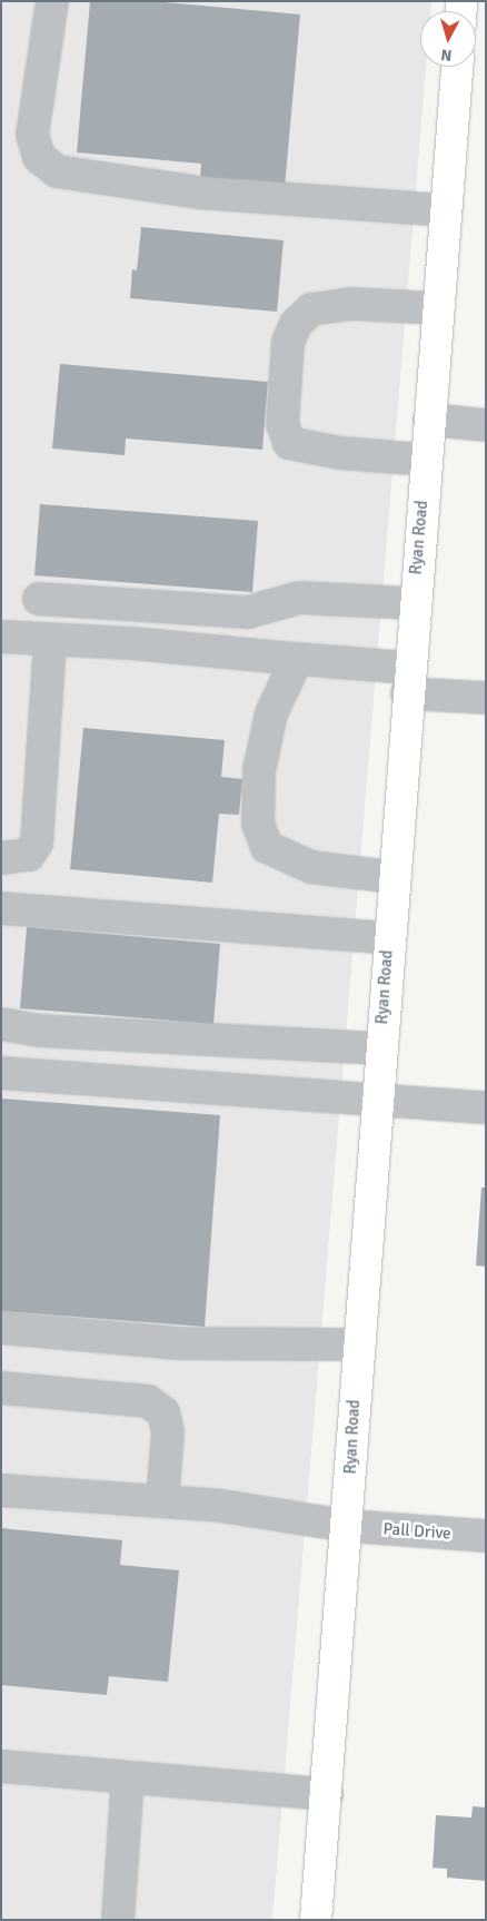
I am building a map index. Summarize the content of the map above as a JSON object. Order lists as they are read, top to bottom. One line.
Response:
{"streets":{"main road":["Ryan Road"],"street":["Pall Drive"]},"crossings":[["Ryan Road","Pall Drive"]],"north":"bottom"}
